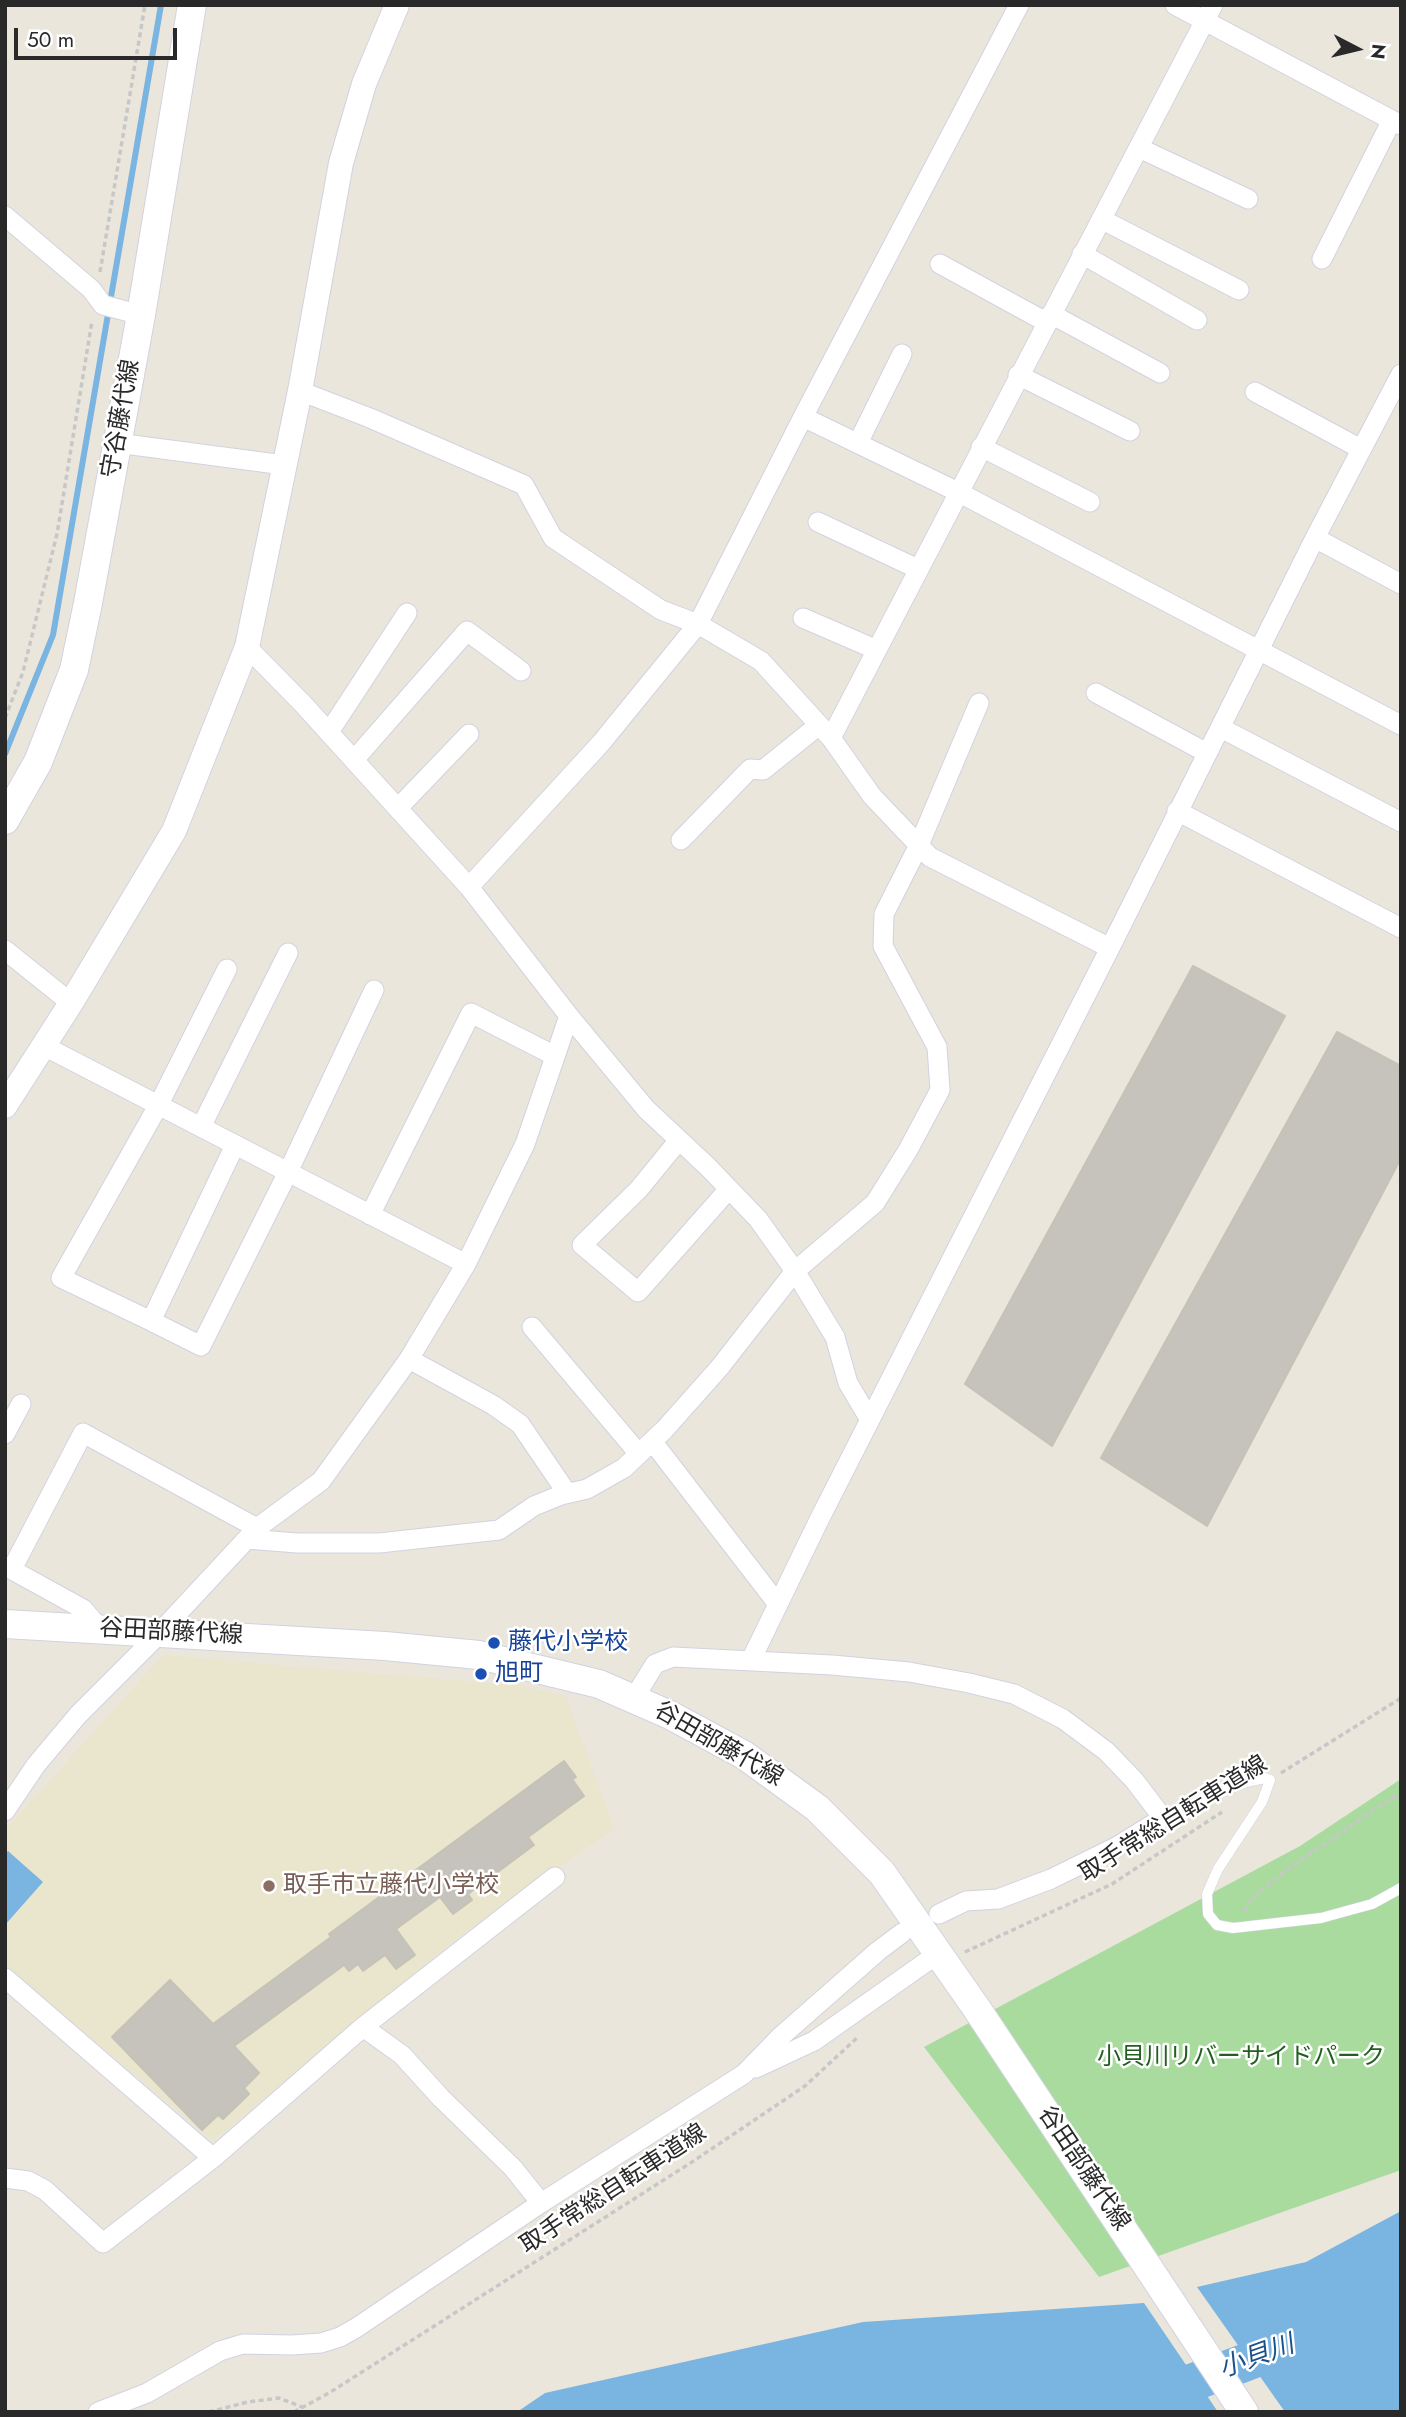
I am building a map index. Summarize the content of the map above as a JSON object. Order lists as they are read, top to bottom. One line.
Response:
{"streets":{"main road":["守谷藤代線","谷田部藤代線"],"path":["取手常総自転車道線"]},"crossings":[["谷田部藤代線","取手常総自転車道線"]],"water":["小貝川"],"parks":["小貝川リバーサイドパーク"],"places":["藤代小学校","旭町","取手市立藤代小学校"],"scale_bar":"50 m","north":"right"}
